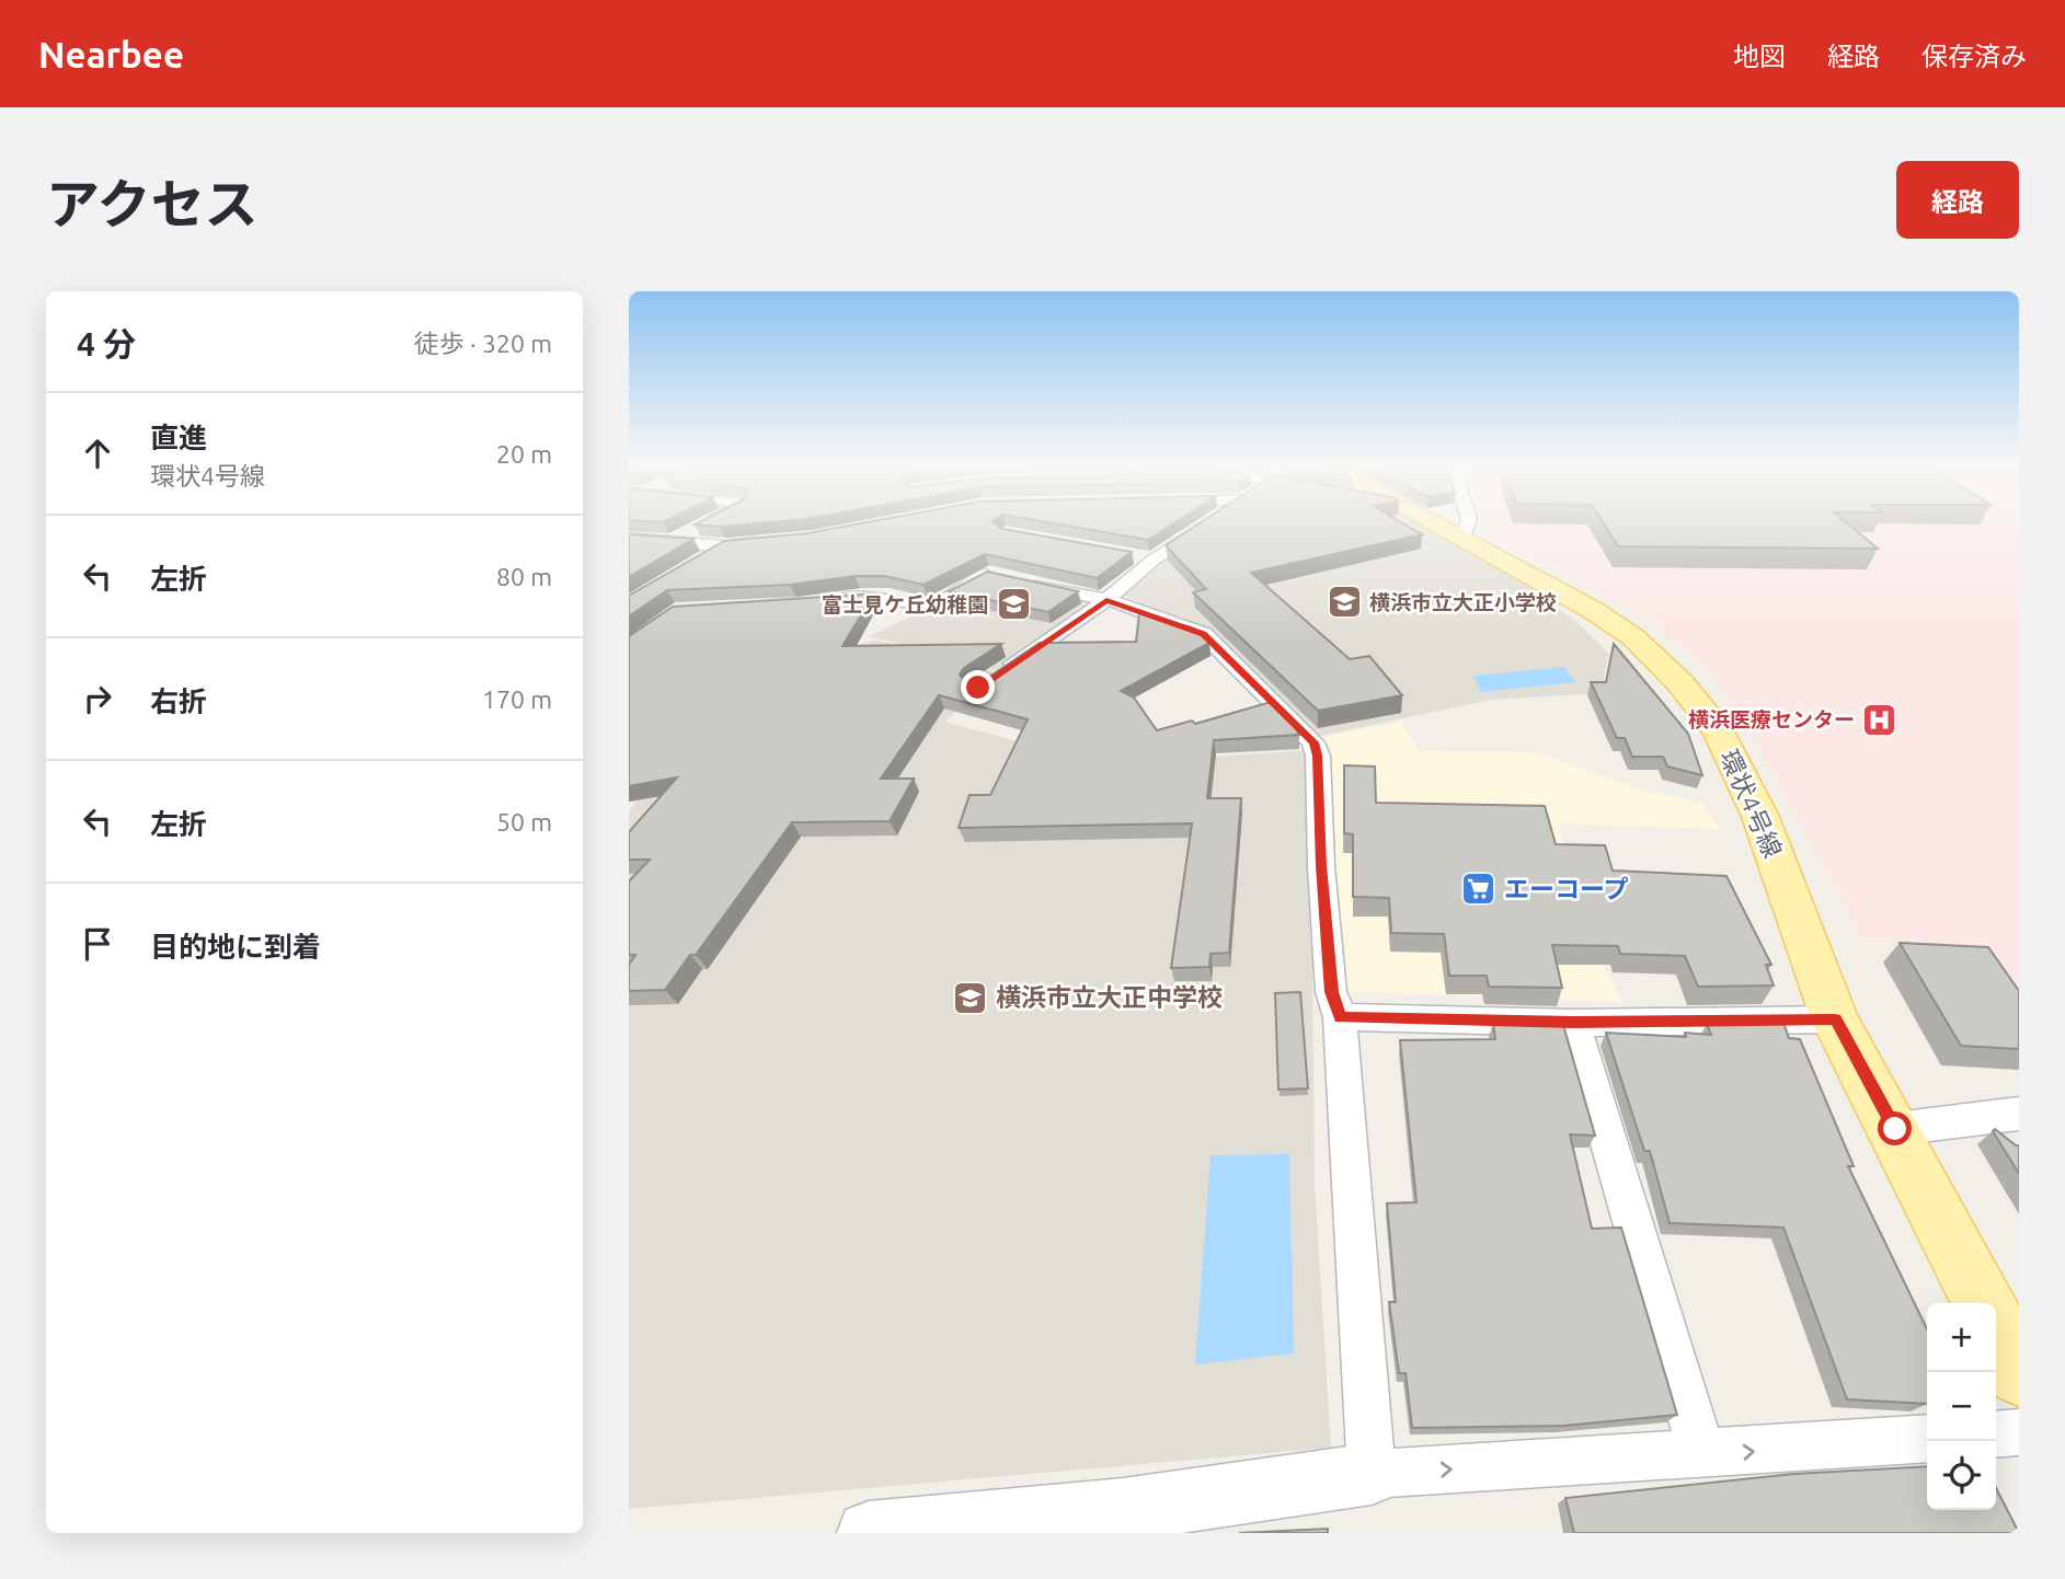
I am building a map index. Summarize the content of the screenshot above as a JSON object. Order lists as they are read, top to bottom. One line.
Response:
{"streets":{"main road":["環状4号線"]},"places":{"school or university":["横浜市立大正小学校","富士見ケ丘幼稚園","横浜市立大正中学校"],"hospital":["横浜医療センター"],"supermarket":["エーコープ"]},"page":{"header":"Nearbee","nav":["地図","経路","保存済み"],"title":"アクセス","buttons":"経路","heading":["4 分","徒歩 · 320 m"],"list":[["直進","環状4号線","20 m"],["左折","80 m"],["右折","170 m"],["左折","50 m"],"目的地に到着"],"map_buttons":["+","−"]}}
